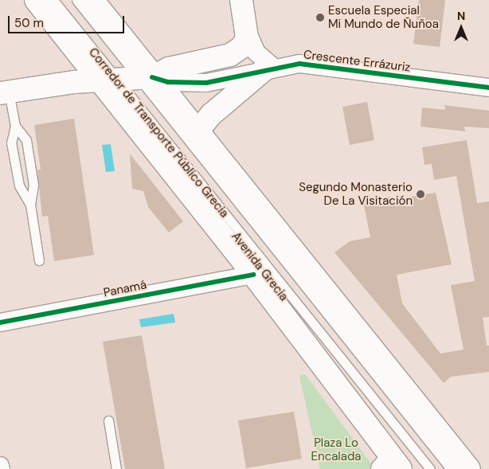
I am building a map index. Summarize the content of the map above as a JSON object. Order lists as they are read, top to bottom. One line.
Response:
{"streets":{"main road":["Crescente Errázuriz","Avenida Grecia"],"street":["Panamá"],"lane":["Corredor de Transporte Público Grecia"]},"crossings":[["Crescente Errázuriz","Corredor de Transporte Público Grecia"],["Crescente Errázuriz","Avenida Grecia"],["Corredor de Transporte Público Grecia","Avenida Grecia"],["Avenida Grecia","Panamá"]],"parks":["Plaza Lo Encalada"],"places":["Escuela Especial Mi Mundo de Ñuñoa","Segundo Monasterio De La Visitación"],"scale_bar":"50 m","north":"top"}
